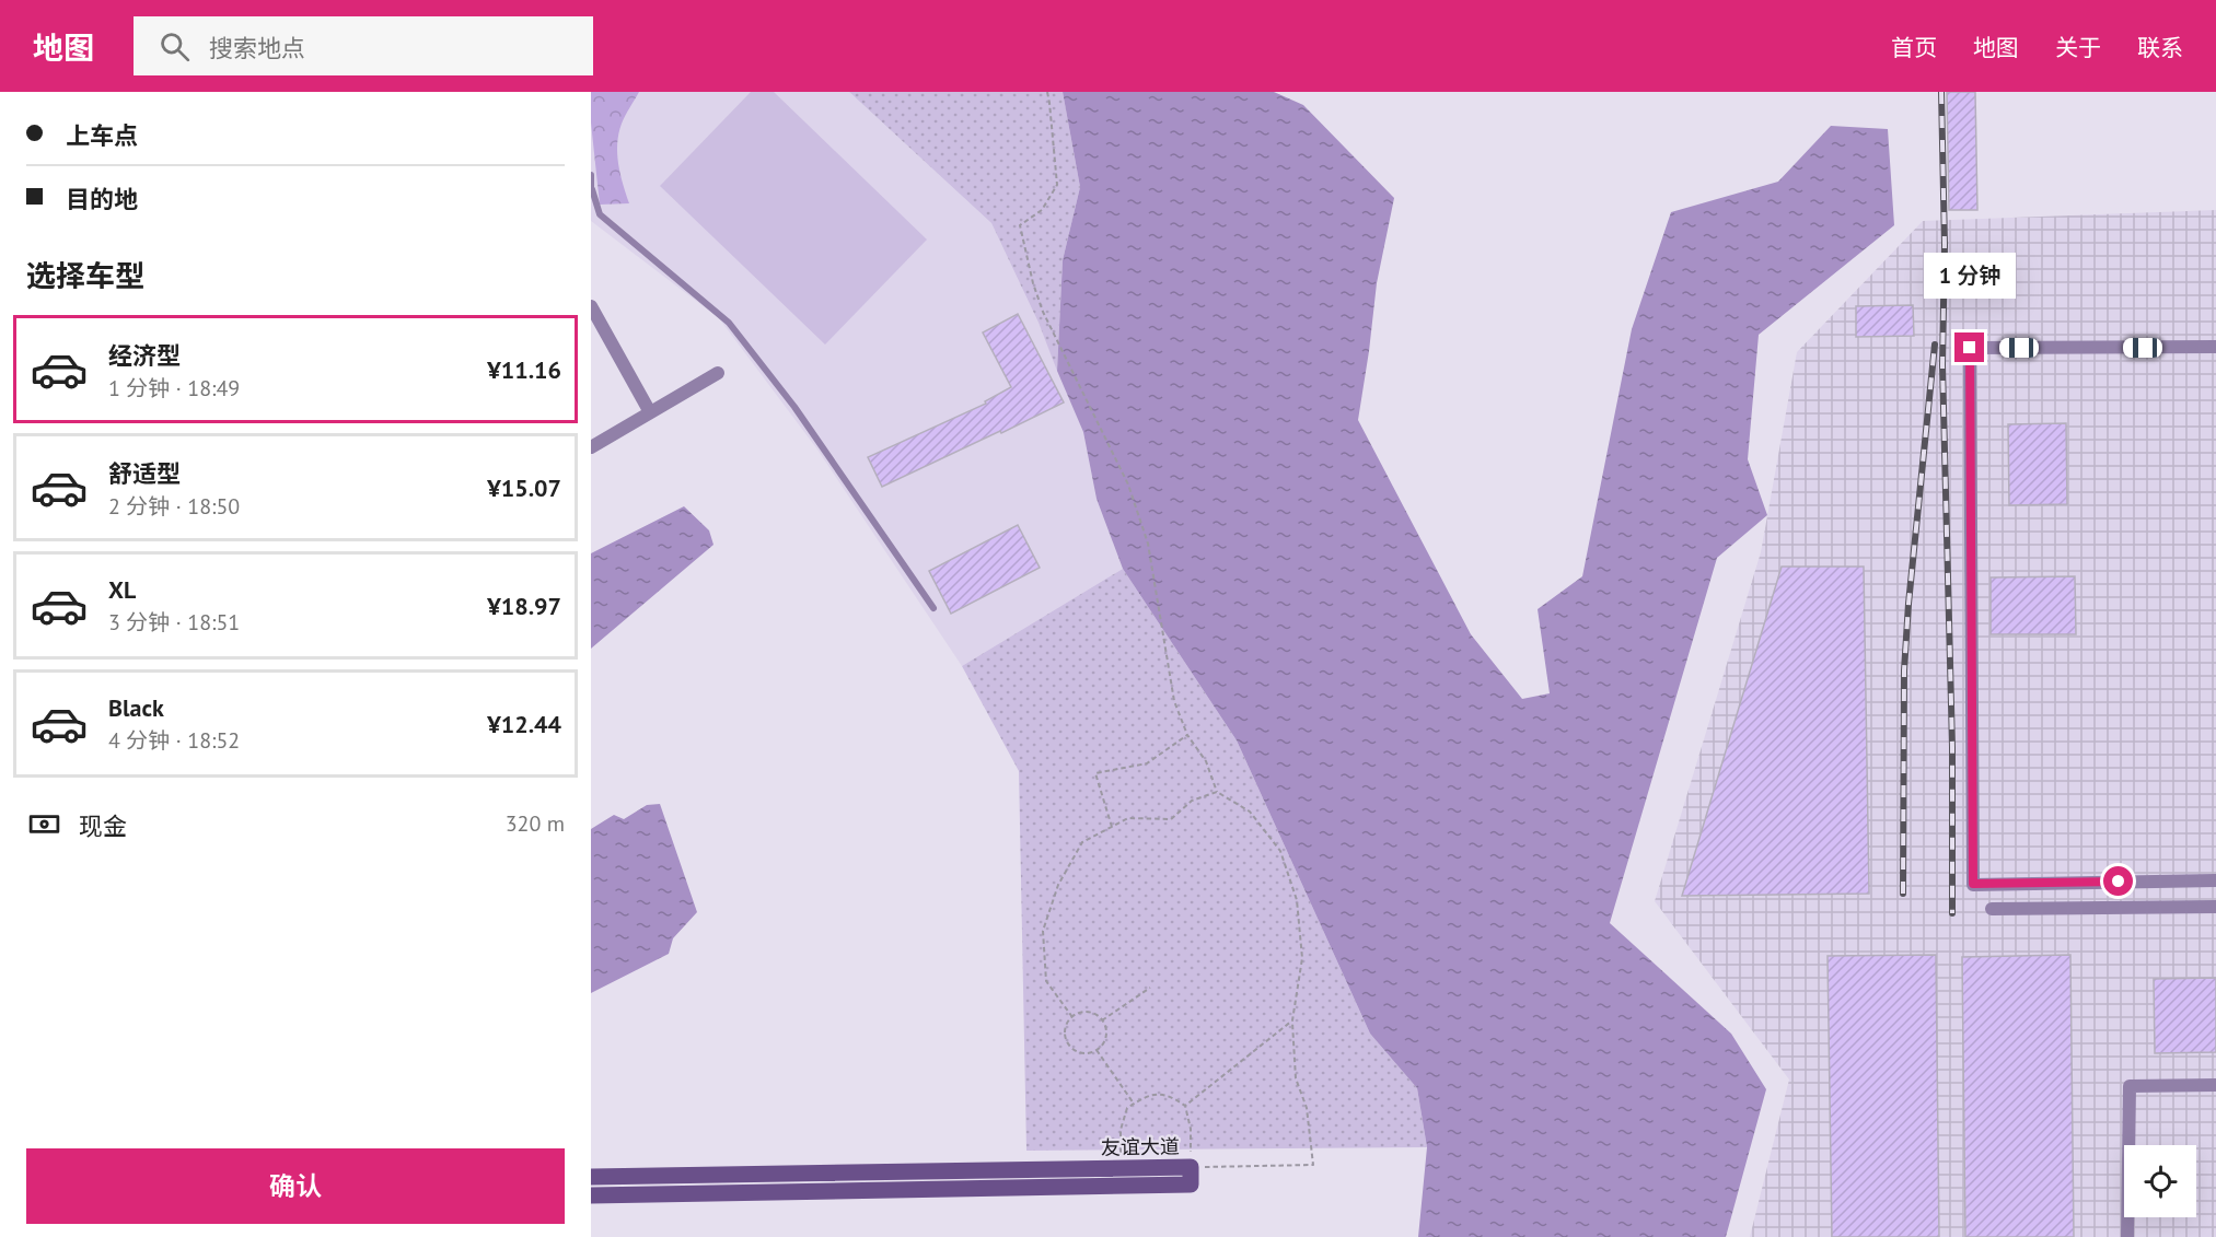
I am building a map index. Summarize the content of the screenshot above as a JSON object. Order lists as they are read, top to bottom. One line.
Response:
{"streets":{"main road":["友谊大道"]},"page":{"header":"地图","search":"搜索地点","nav":["首页","地图","关于","联系"],"banner":["上车点","目的地"],"heading":"选择车型","bubble":"1 分钟","list":[{"name":"经济型","note":"1 分钟 · 18:49","value":"¥11.16"},{"name":"舒适型","note":"2 分钟 · 18:50","value":"¥15.07"},{"name":"XL","note":"3 分钟 · 18:51","value":"¥18.97"},{"name":"Black","note":"4 分钟 · 18:52","value":"¥12.44"}],"pay":["现金","320 m"],"buttons":"确认"}}
